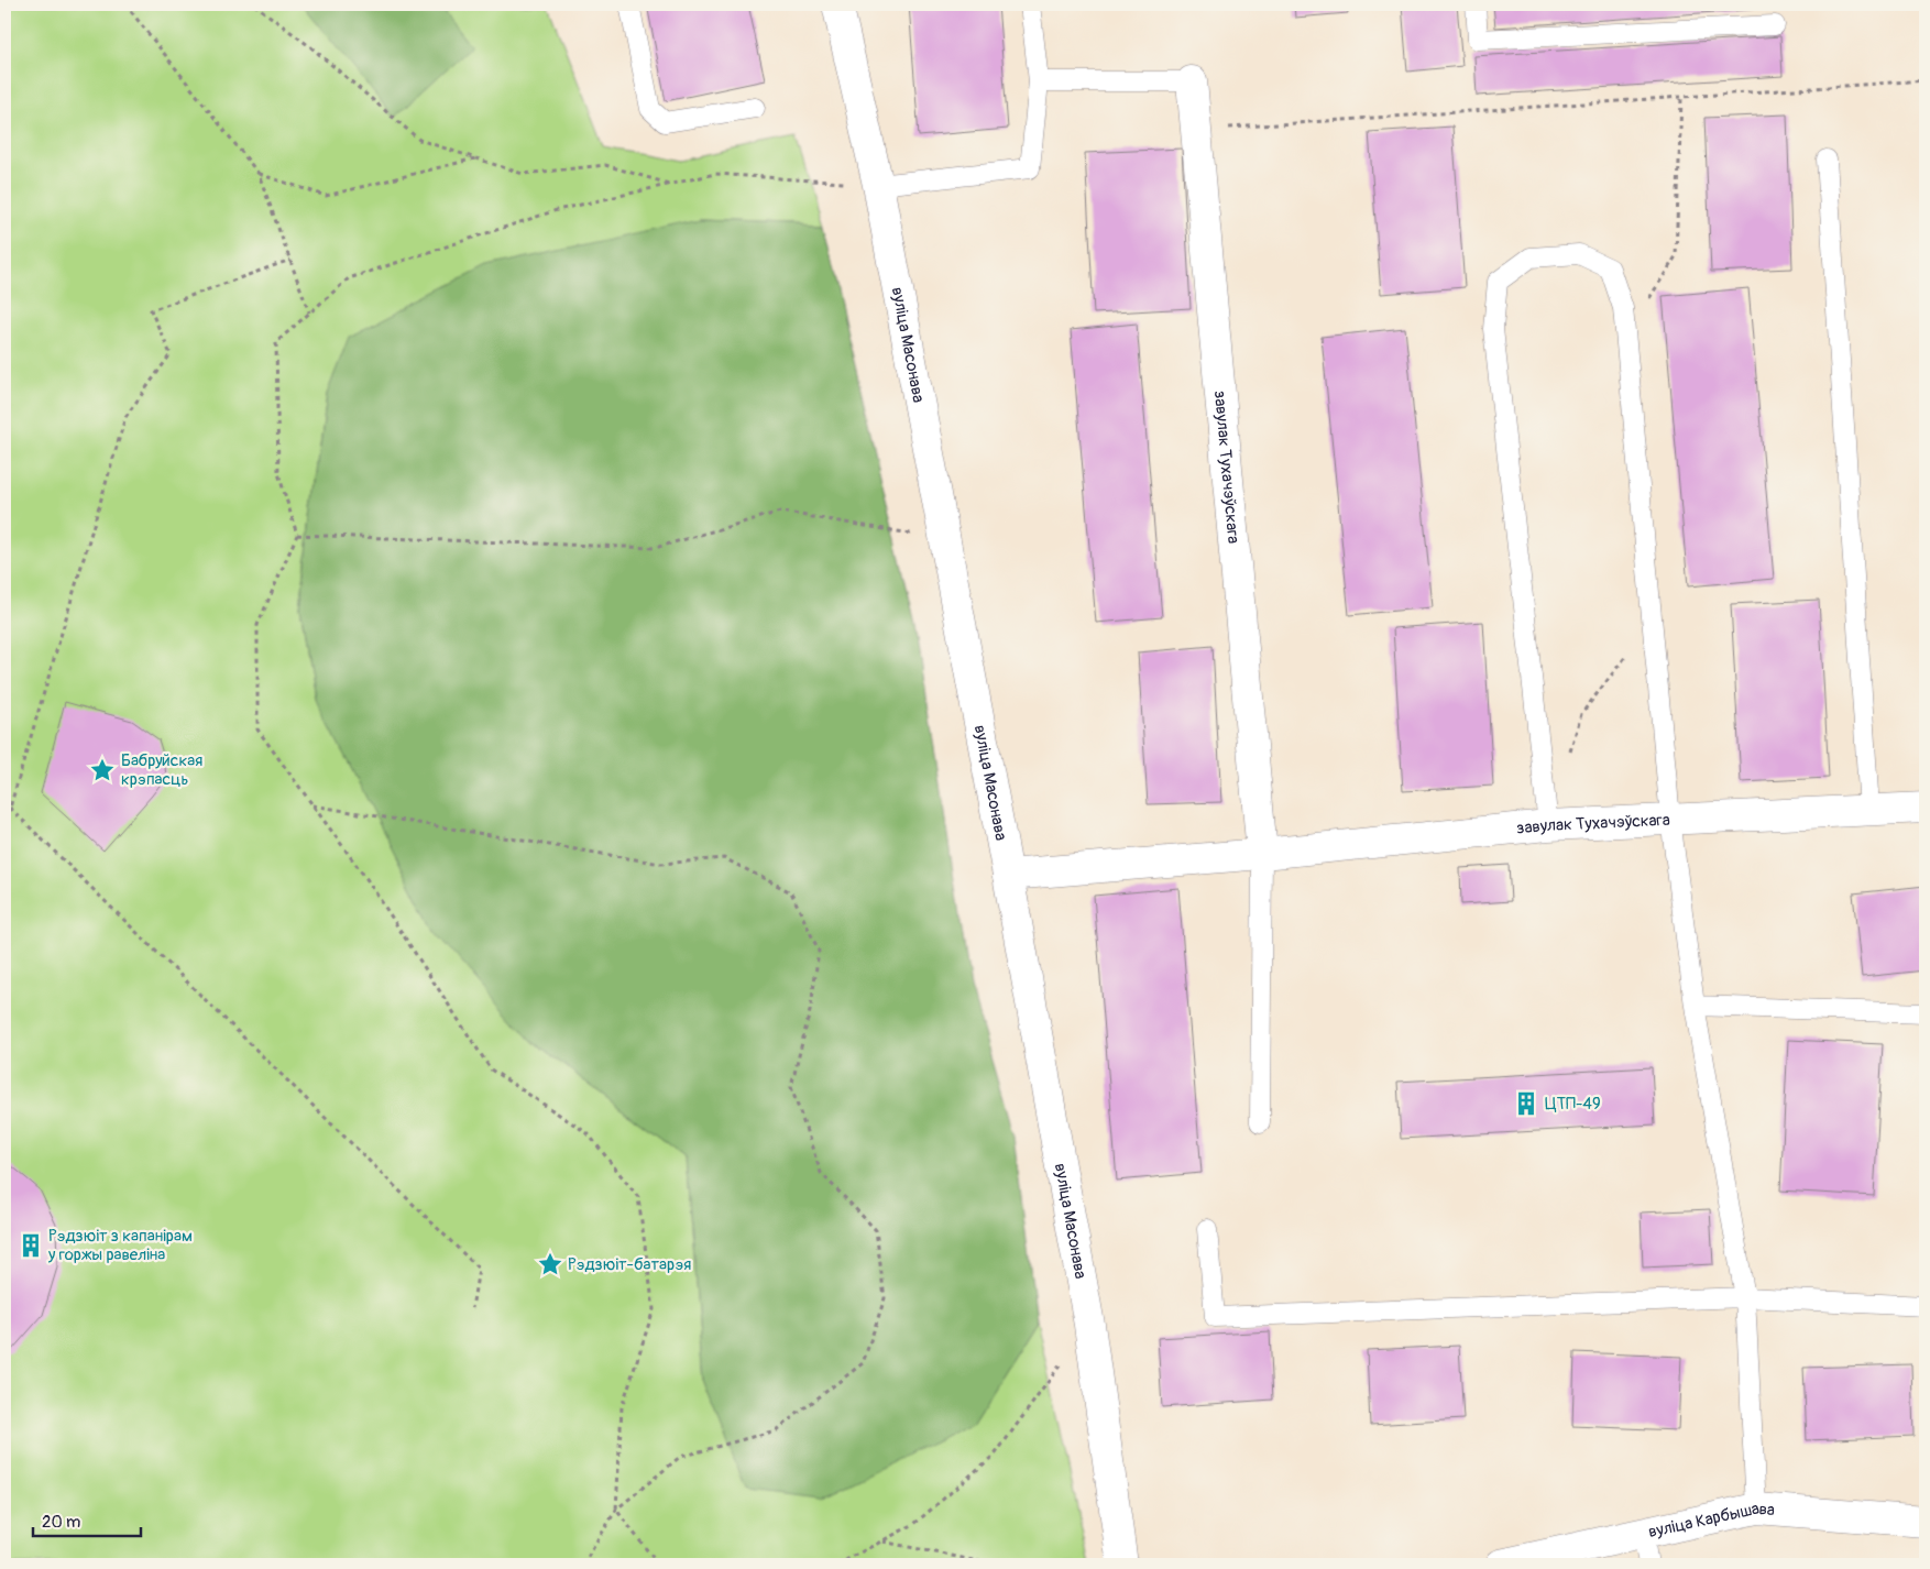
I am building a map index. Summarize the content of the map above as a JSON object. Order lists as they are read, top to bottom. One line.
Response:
{"streets":{"street":["вуліца Масонава","завулак Тухачэўскага","вуліца Карбышава"]},"crossings":[["вуліца Масонава","завулак Тухачэўскага"]],"places":{"place":["Бабруйская крэпасць","Рэдзюіт-батарэя"],"building":["ЦТП-49","Рэдзюіт з капанірам у горжы равеліна"]},"scale_bar":"20 m"}
